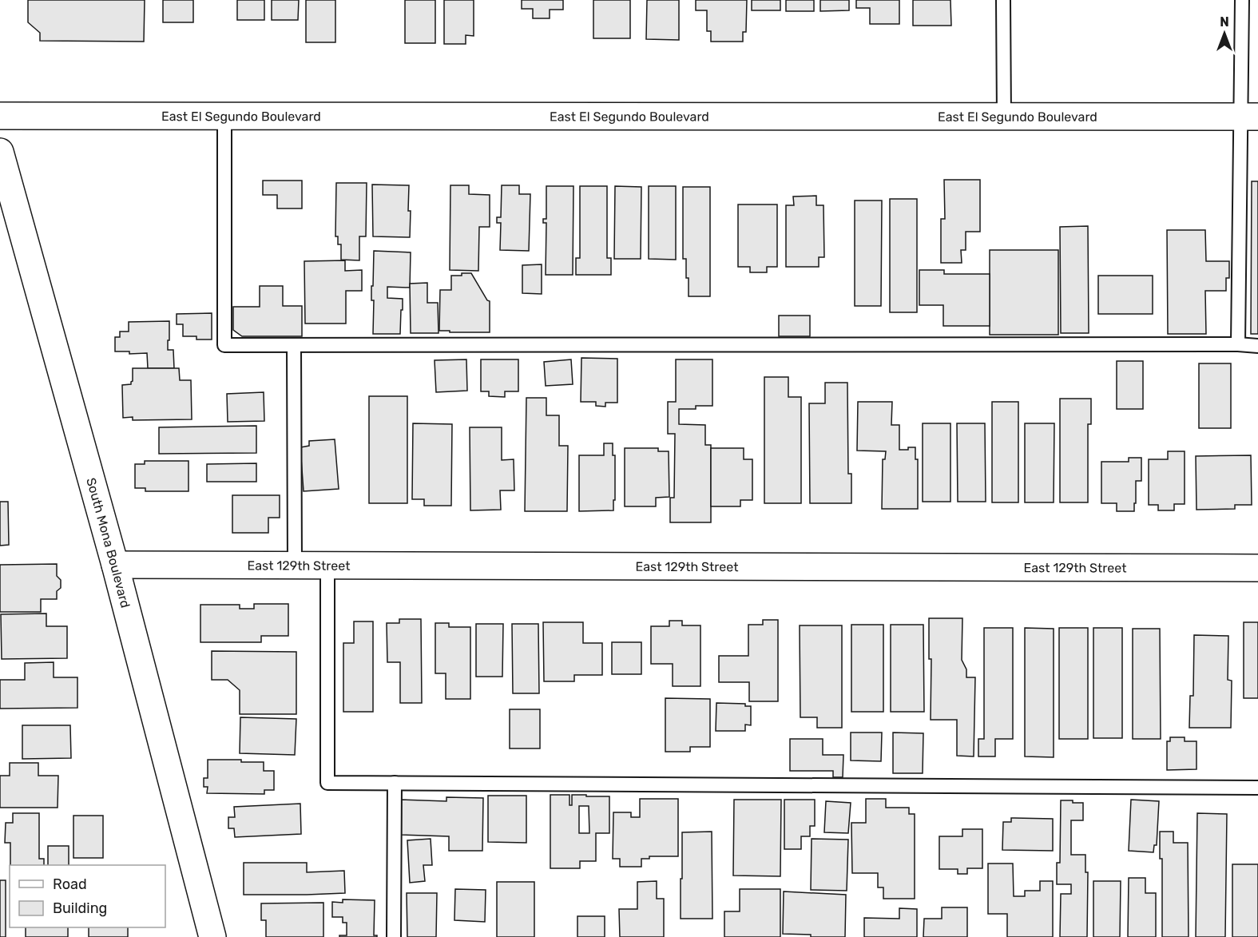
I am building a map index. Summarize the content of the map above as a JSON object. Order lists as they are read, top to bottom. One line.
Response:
{"streets":{"street":["East El Segundo Boulevard","South Mona Boulevard","East 129th Street"]},"crossings":[["South Mona Boulevard","East 129th Street"]],"legend":["Road","Building"],"north":"top"}
